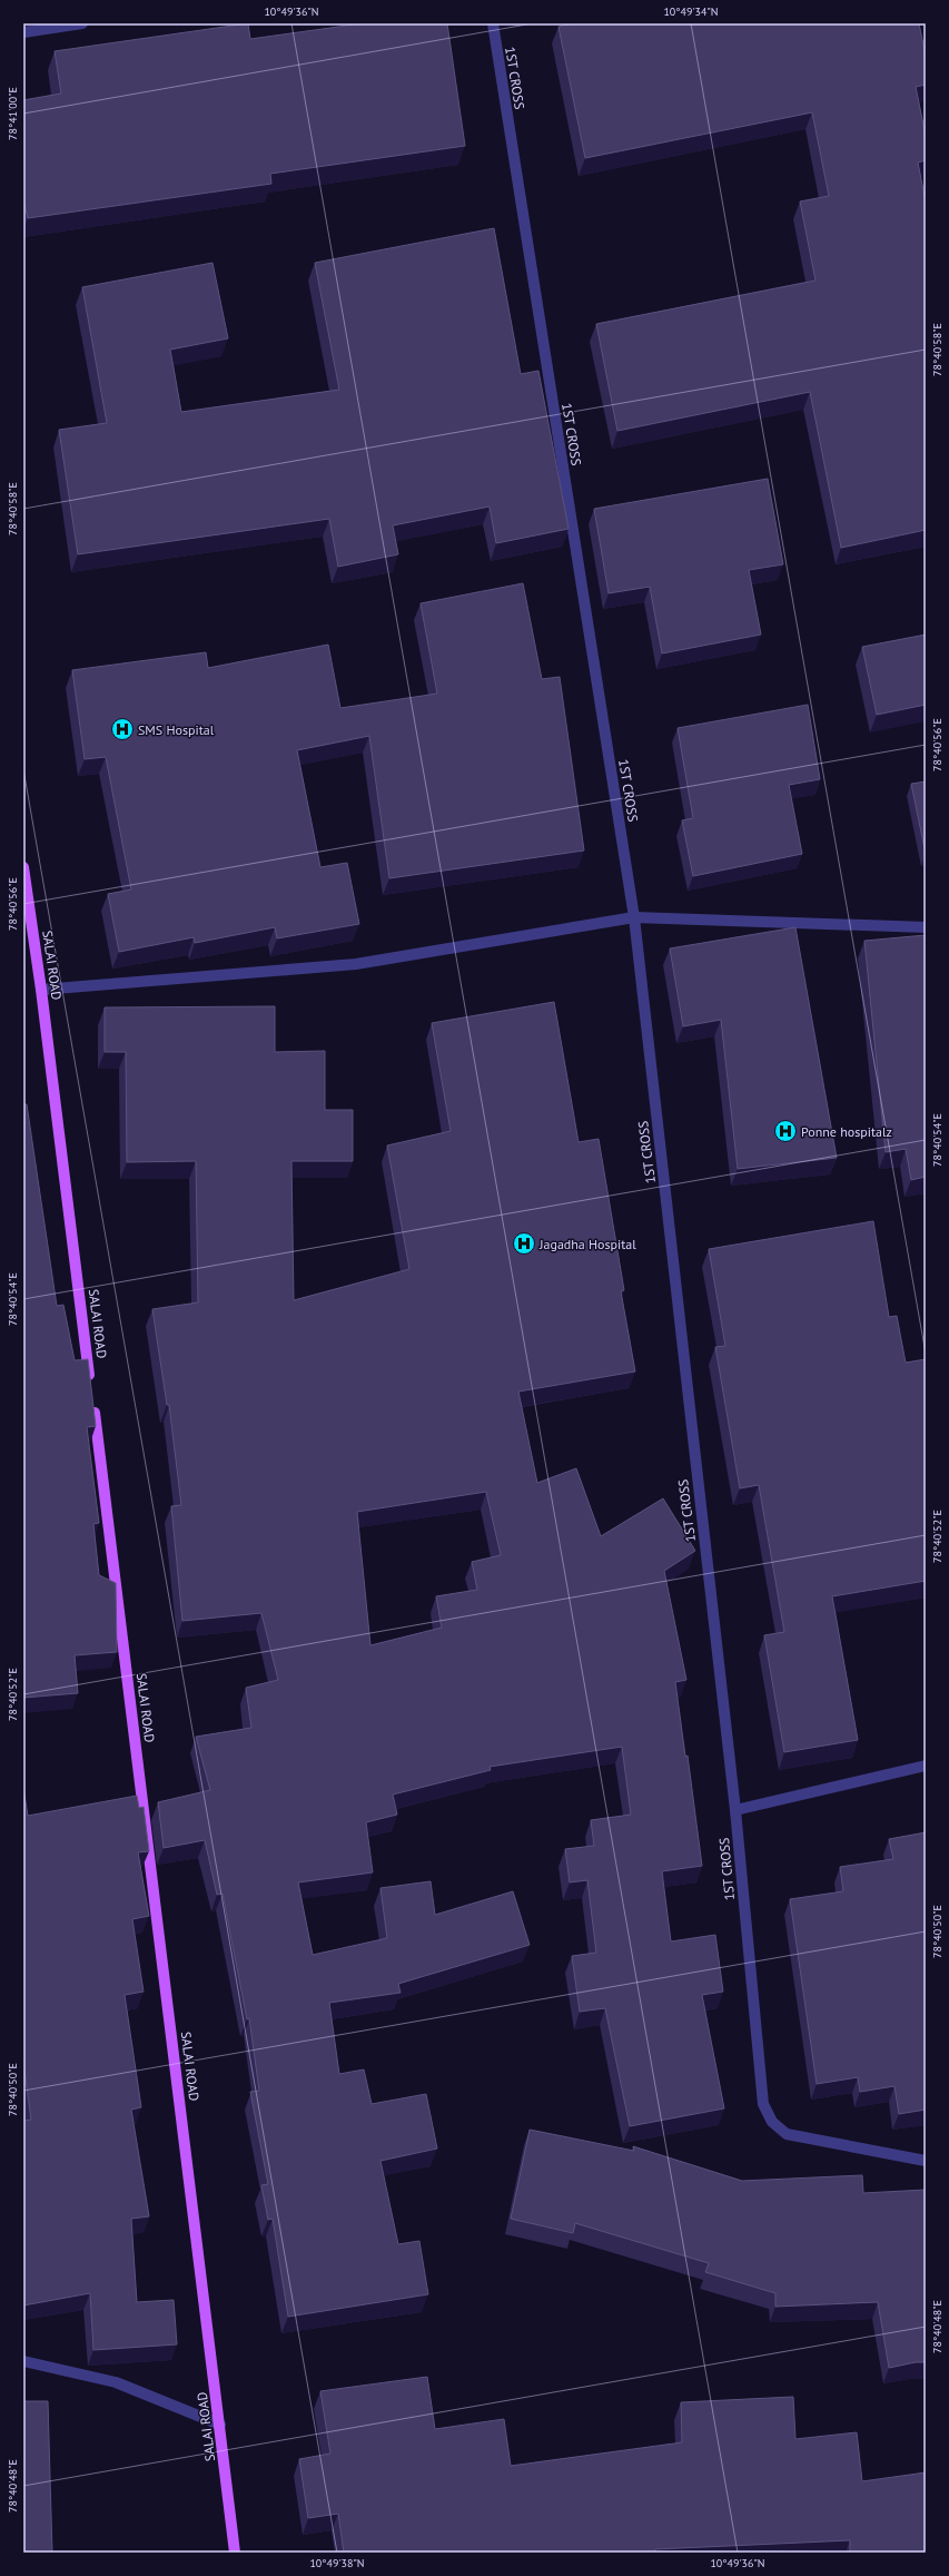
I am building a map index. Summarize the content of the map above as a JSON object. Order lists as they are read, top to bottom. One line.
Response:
{"streets":{"main road":["SALAI ROAD"],"street":["1ST CROSS"]},"places":{"hospital":["SMS Hospital","Ponne hospitalz","Jagadha Hospital"]},"coordinates":["10°49'36\"N","10°49'34\"N","78°41'00\"E","78°40'58\"E","78°40'56\"E","78°40'54\"E","78°40'52\"E","78°40'50\"E","78°40'48\"E","10°49'38\"N"]}
